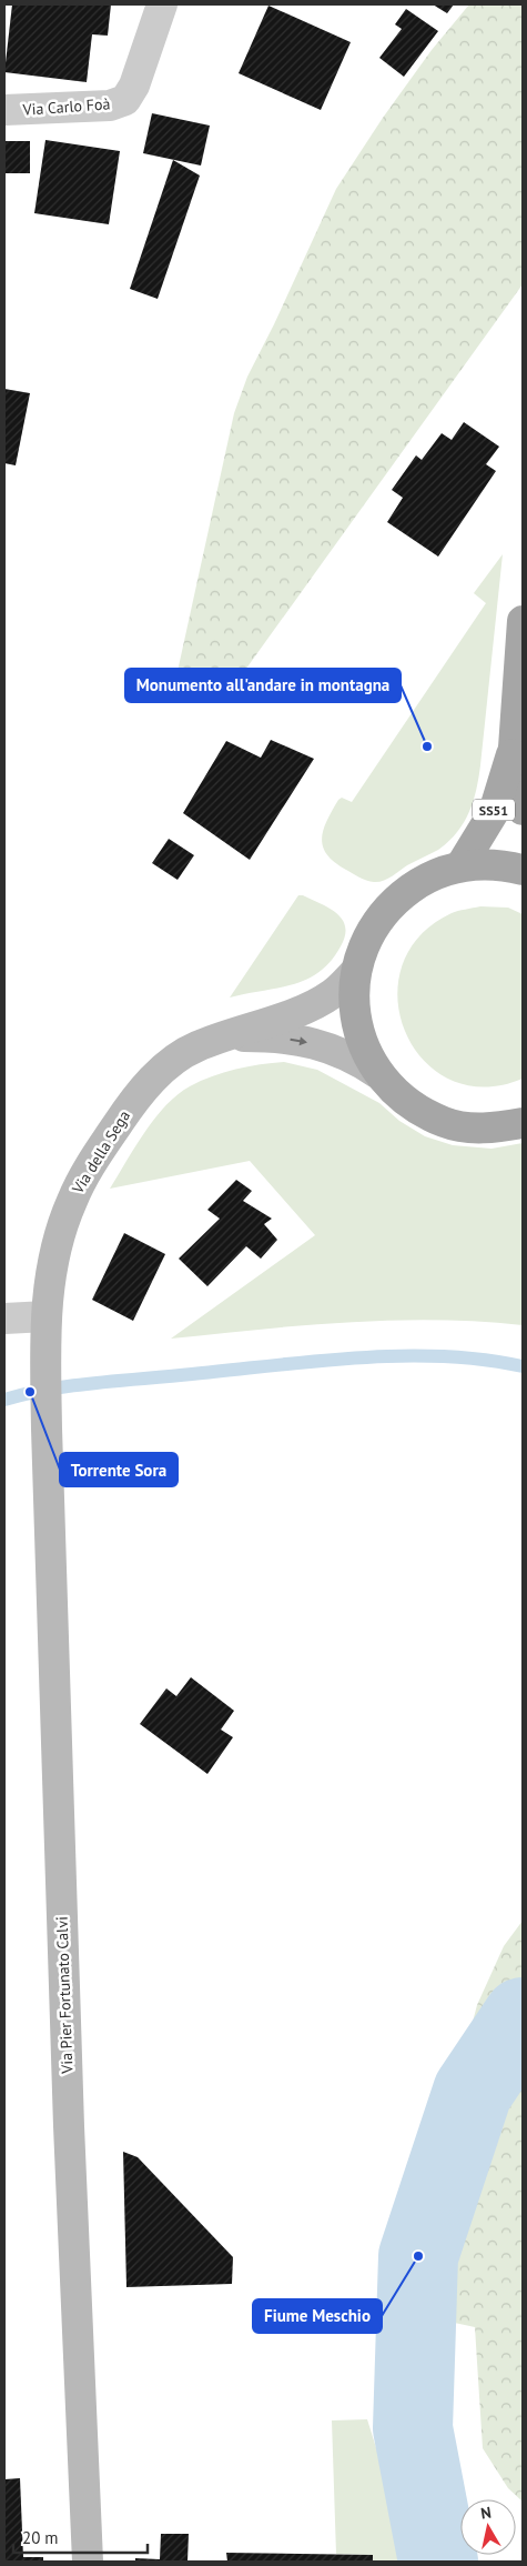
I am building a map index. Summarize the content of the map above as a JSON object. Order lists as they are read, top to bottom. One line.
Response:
{"streets":{"main road":["SS51","Via della Sega","Via Pier Fortunato Calvi"],"street":["Via Carlo Foà"]},"crossings":[["Via della Sega","Via Pier Fortunato Calvi"]],"places":["Monumento all'andare in montagna","Torrente Sora","Fiume Meschio"],"scale_bar":"20 m","north":"top"}
